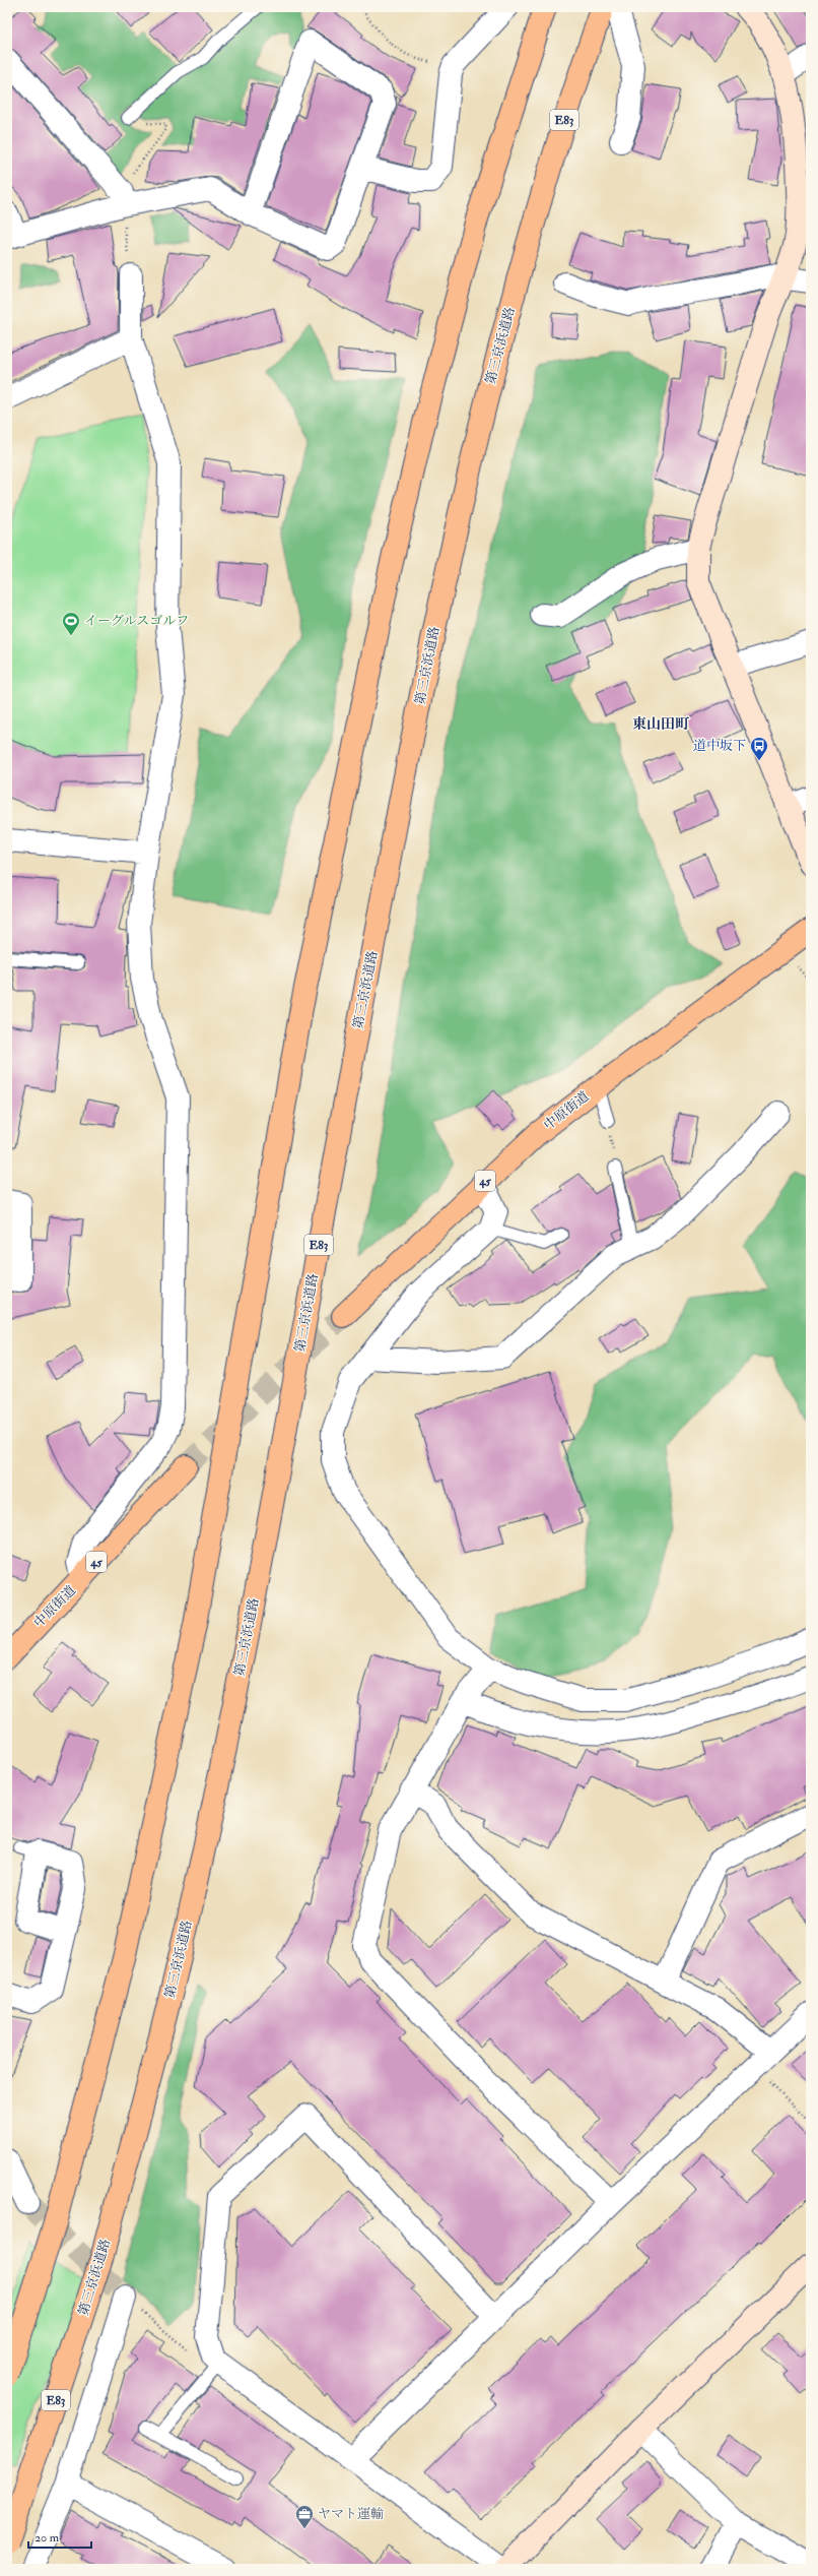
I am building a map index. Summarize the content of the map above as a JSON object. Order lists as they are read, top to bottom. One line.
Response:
{"streets":{"main road":["E83","第三京浜道路","中原街道","45"]},"districts":["東山田町"],"places":{"sports":["イーグルスゴルフ"],"bus stop":["道中坂下"],"office":["ヤマト運輸"]},"scale_bar":"20 m"}
